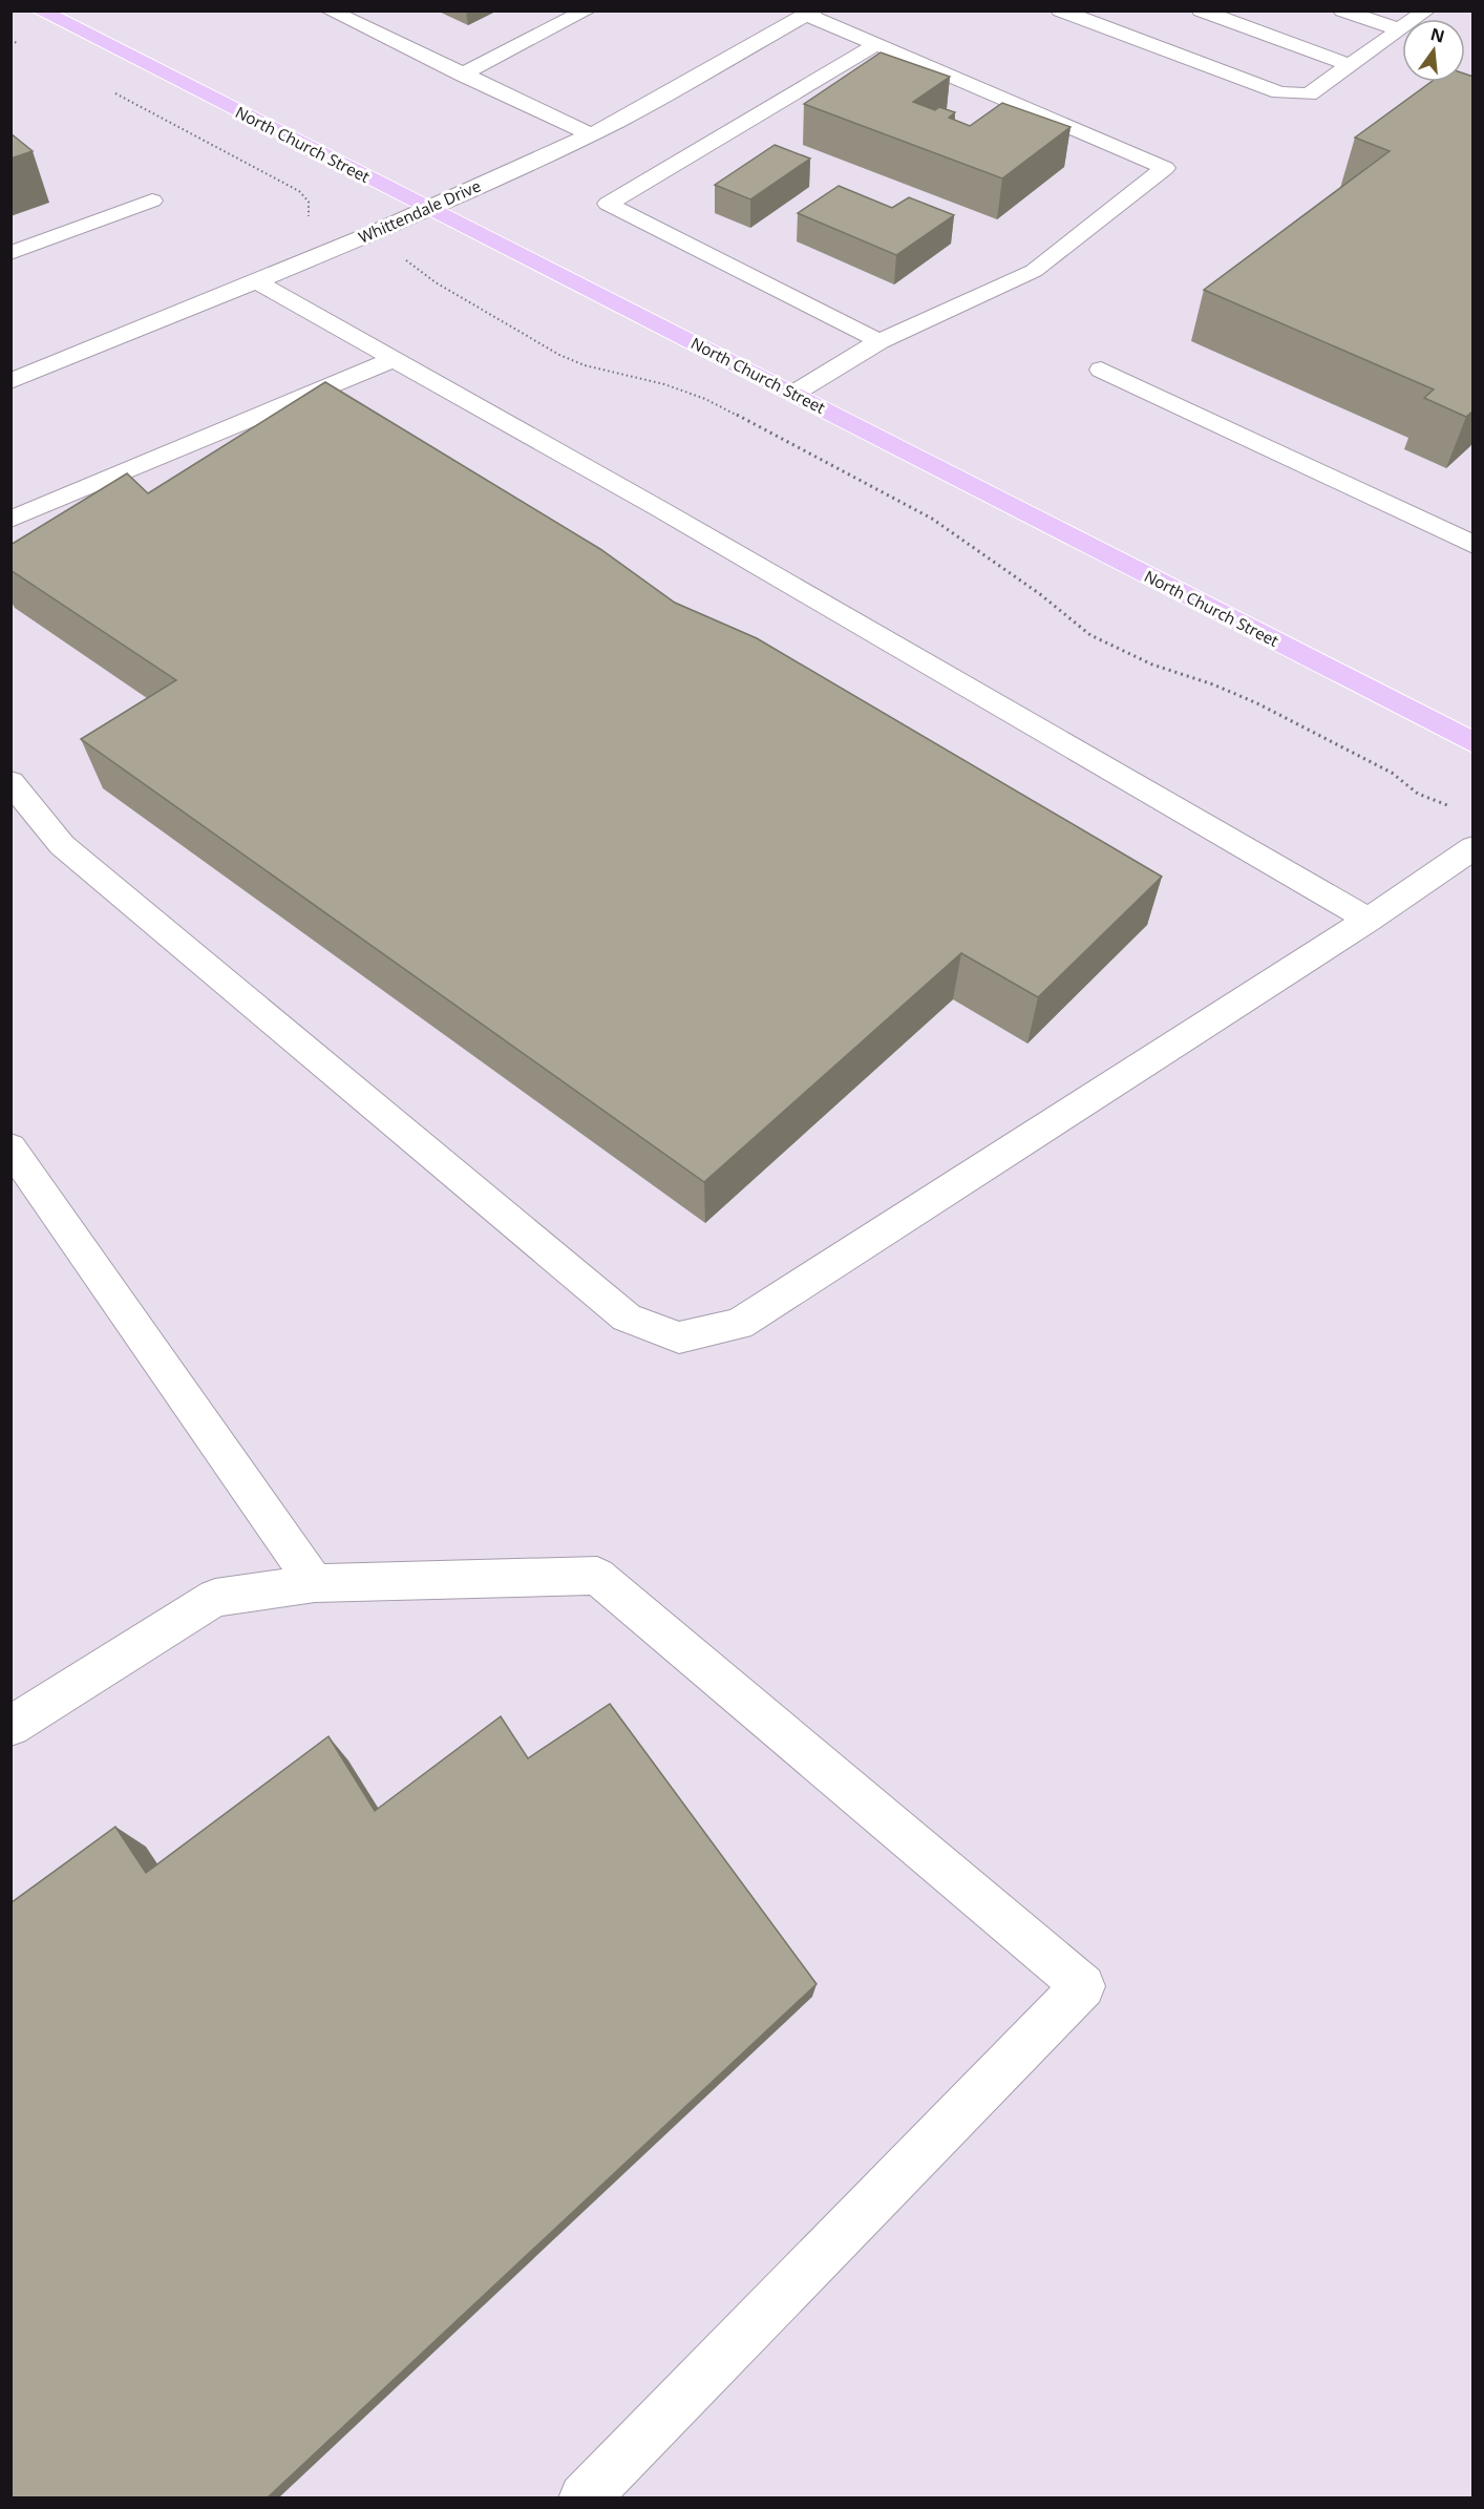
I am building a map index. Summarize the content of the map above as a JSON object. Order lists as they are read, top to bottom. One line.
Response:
{"streets":{"main road":["North Church Street"],"street":["Whittendale Drive"]},"crossings":[["North Church Street","Whittendale Drive"]],"north":"top"}
